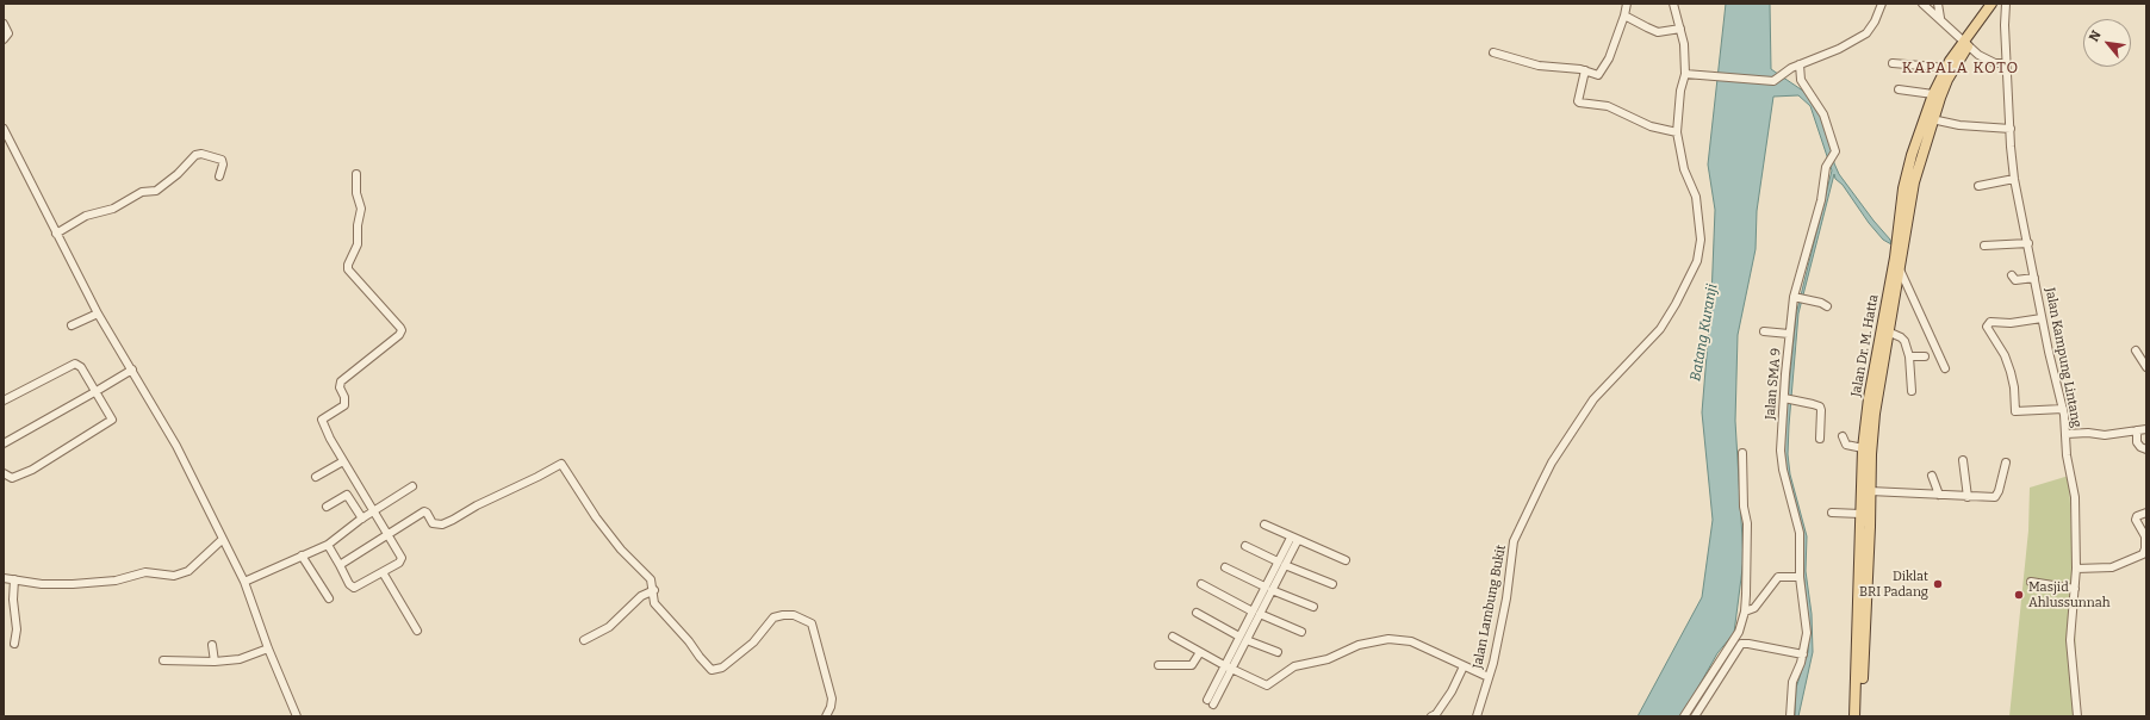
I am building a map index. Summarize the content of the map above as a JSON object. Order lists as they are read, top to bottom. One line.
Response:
{"streets":{"main road":["Jalan Dr. M. Hatta"],"street":["Jalan Kampung Lintang","Jalan SMA 9","Jalan Lambung Bukit"]},"districts":["KAPALA KOTO"],"water":["Batang Kuranji"],"places":["Diklat BRI Padang","Masjid Ahlussunnah"],"north":"top left"}
